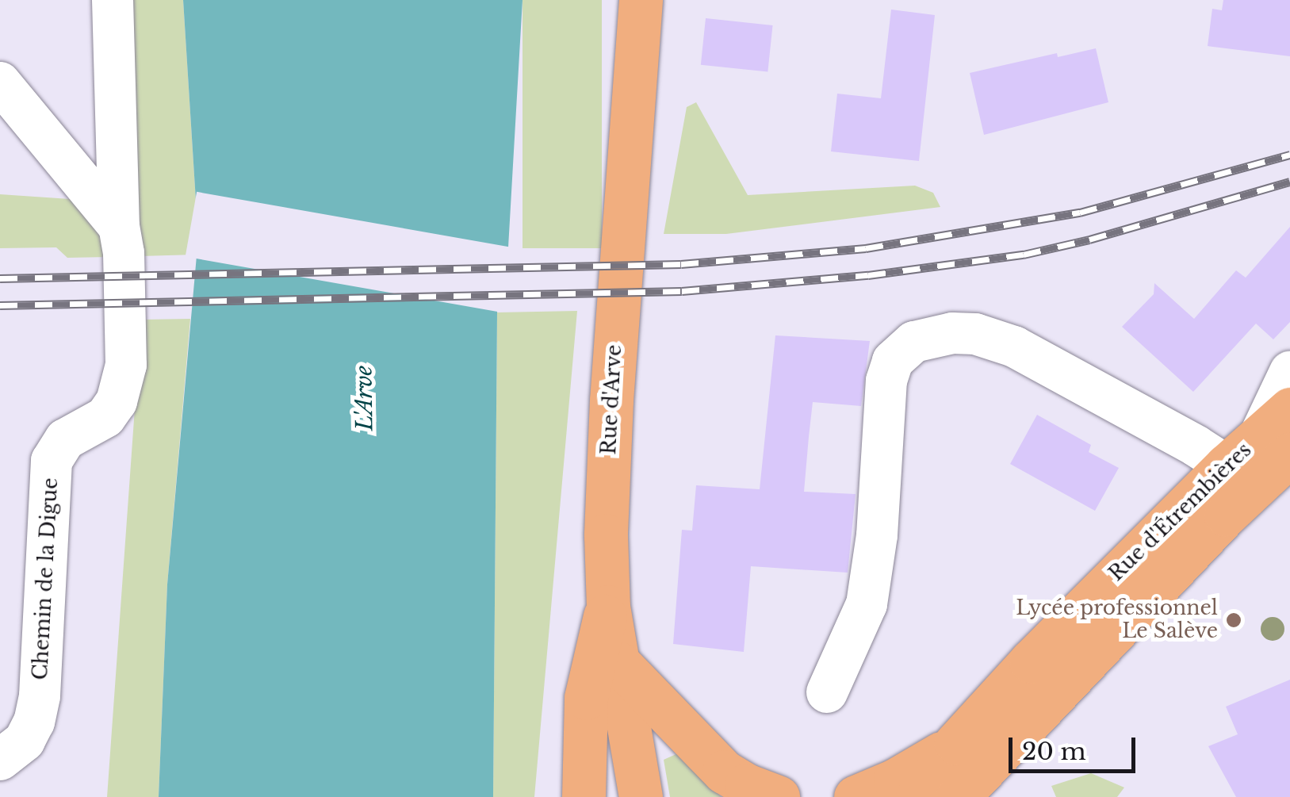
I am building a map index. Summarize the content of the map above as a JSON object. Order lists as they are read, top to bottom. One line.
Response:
{"streets":{"main road":["Rue d'Arve","Rue d'Étrembières"],"street":["Chemin de la Digue"]},"water":["L'Arve"],"places":["Lycée professionnel Le Salève"],"scale_bar":"20 m"}
